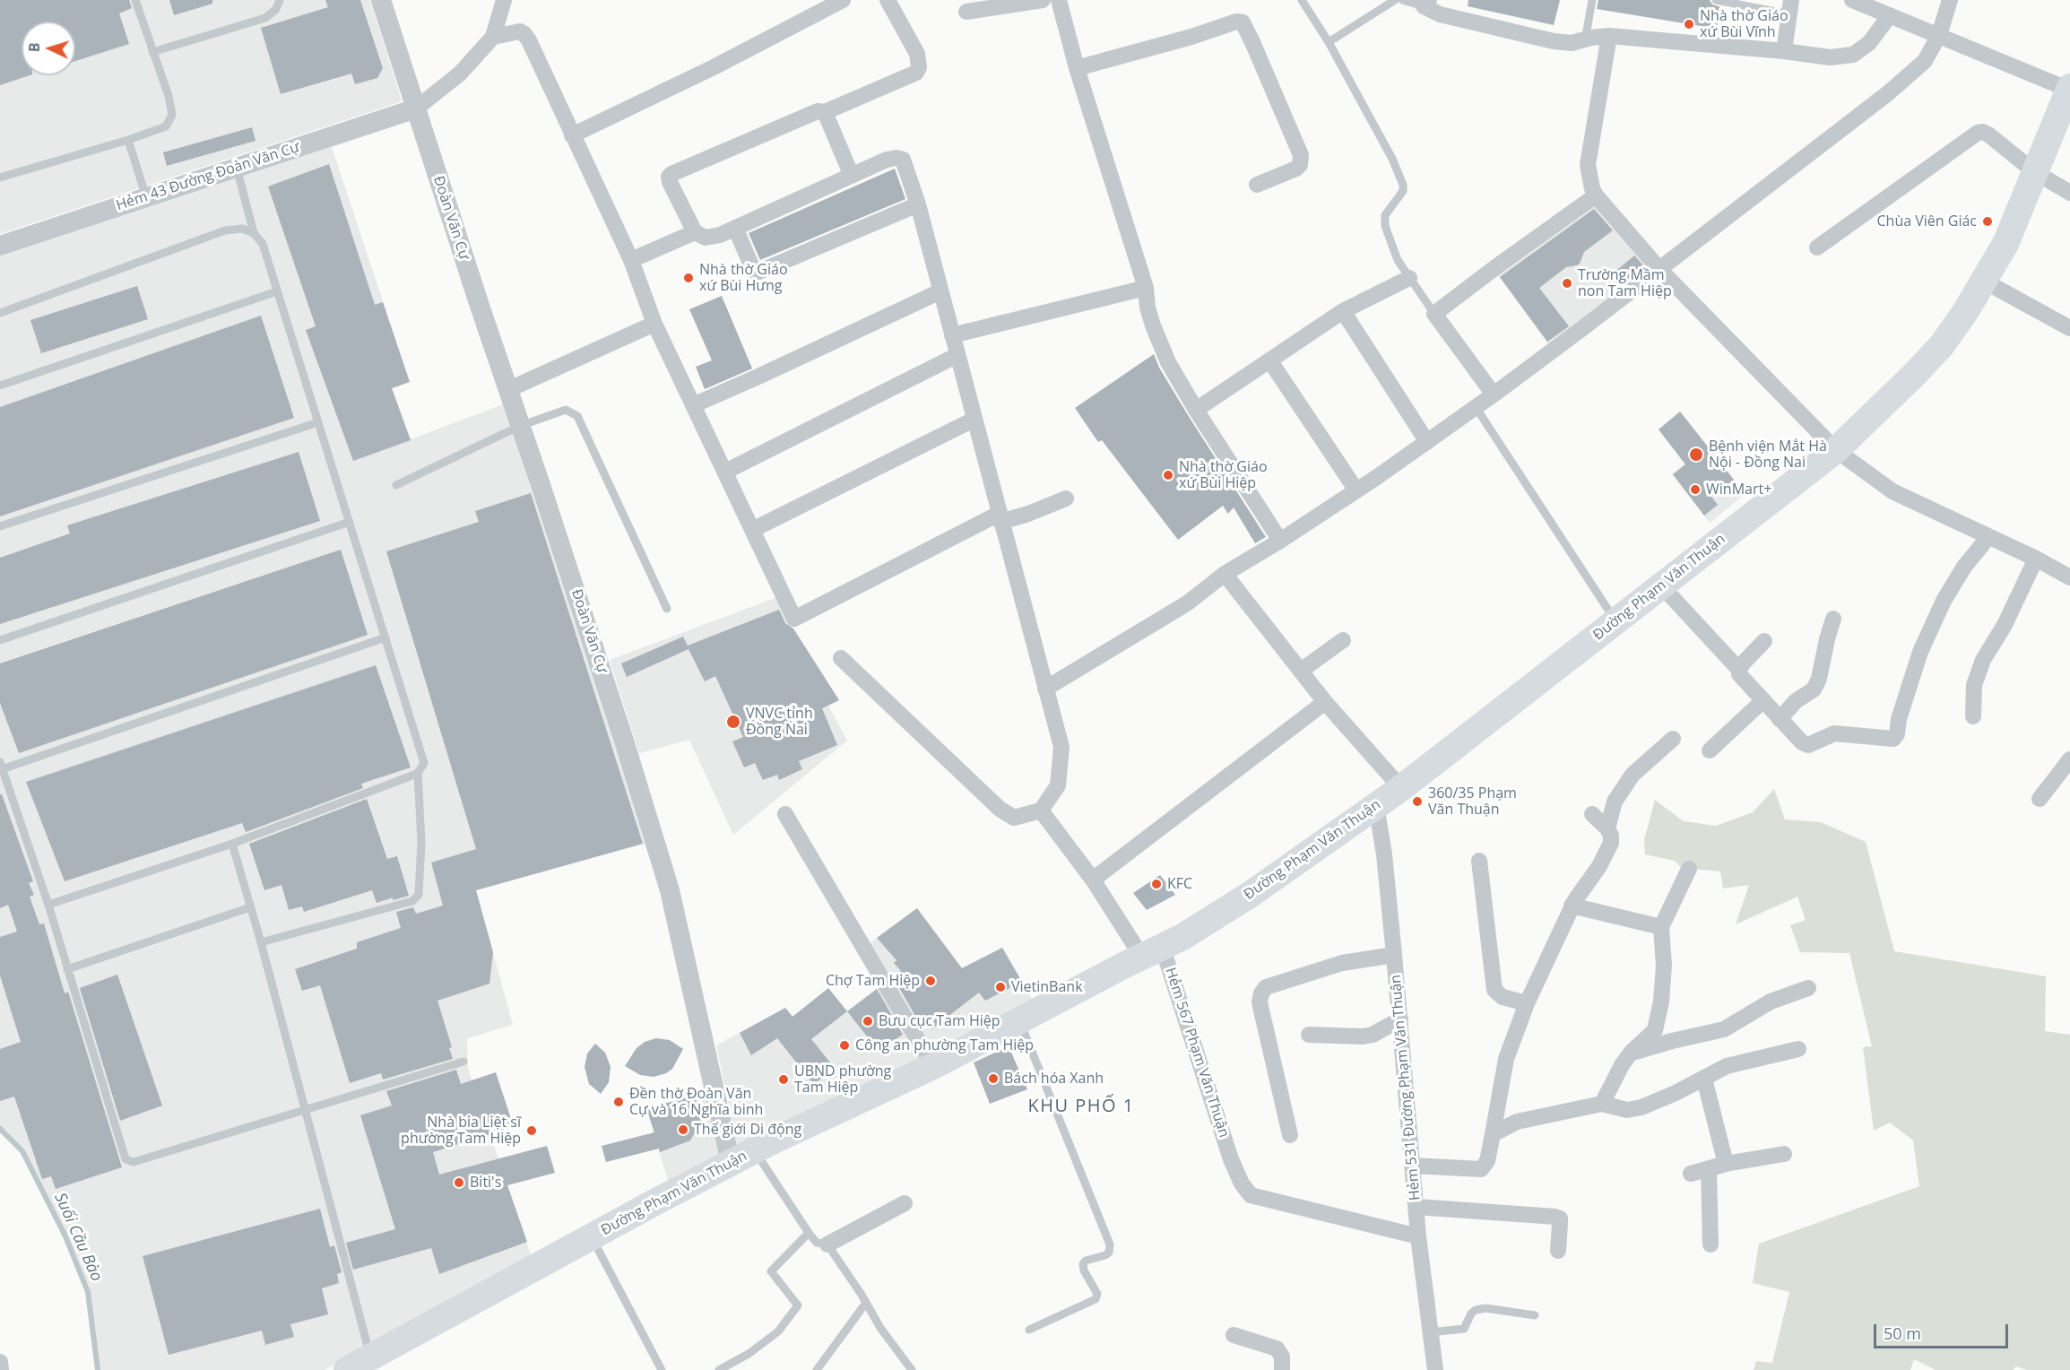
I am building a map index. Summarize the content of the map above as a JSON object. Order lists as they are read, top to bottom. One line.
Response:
{"streets":{"main road":["Đường Phạm Văn Thuận"],"street":["Hẻm 43 Đường Đoàn Văn Cự","Đoàn Văn Cự","Hẻm 567 Phạm Văn Thuận","Hẻm 531 Đường Phạm Văn Thuận"]},"crossings":[["Hẻm 43 Đường Đoàn Văn Cự","Đoàn Văn Cự"],["Đoàn Văn Cự","Đường Phạm Văn Thuận"],["Đường Phạm Văn Thuận","Hẻm 567 Phạm Văn Thuận"],["Đường Phạm Văn Thuận","Hẻm 531 Đường Phạm Văn Thuận"],["Hẻm 567 Phạm Văn Thuận","Hẻm 531 Đường Phạm Văn Thuận"]],"districts":["KHU PHỐ 1"],"water":["Suối Cầu Bào"],"places":["Nhà thờ Giáo xứ Bùi Vĩnh","Chùa Viên Giác","Nhà thờ Giáo xứ Bùi Hưng","Trường Mầm non Tam Hiệp","Bệnh viện Mắt Hà Nội - Đồng Nai","Nhà thờ Giáo xứ Bùi Hiệp","WinMart+","VNVC tỉnh Đồng Nai","360/35 Phạm Văn Thuận","KFC","Chợ Tam Hiệp","VietinBank","Bưu cục Tam Hiệp","Công an phường Tam Hiệp","Bách hóa Xanh","UBND phường Tam Hiệp","Đền thờ Đoàn Văn Cự và 16 Nghĩa binh","Thế giới Di động","Nhà bia Liệt sĩ phường Tam Hiệp","Biti's"],"scale_bar":"50 m","north":"left"}
